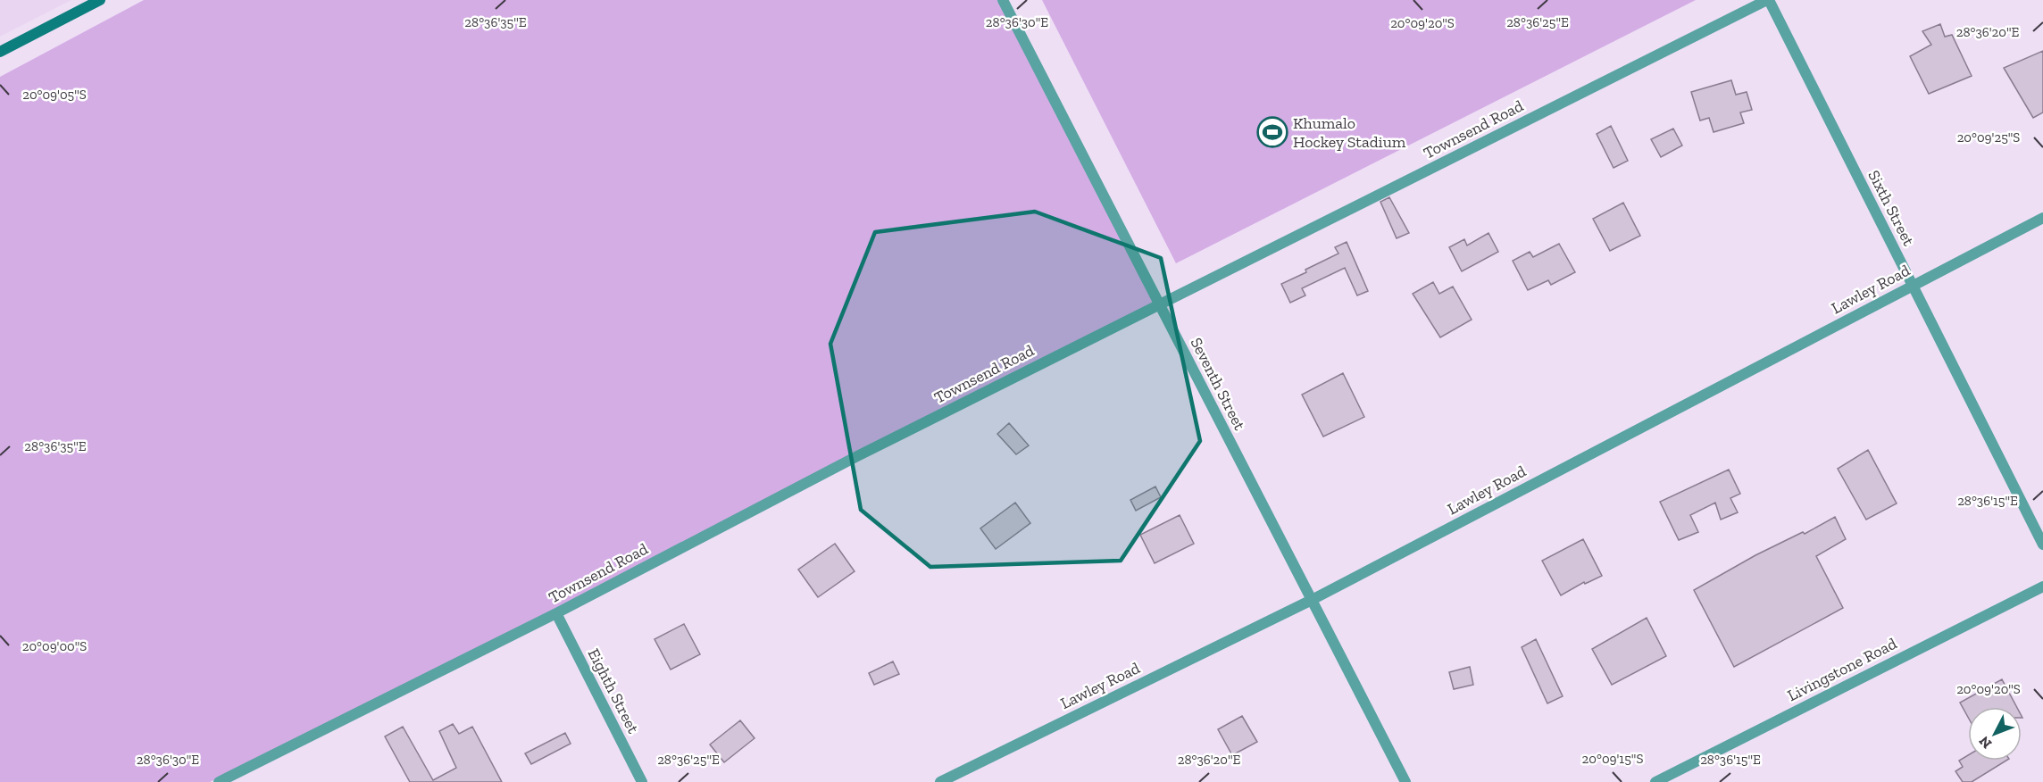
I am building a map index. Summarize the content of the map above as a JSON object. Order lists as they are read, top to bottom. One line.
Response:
{"streets":{"street":["Townsend Road","Sixth Street","Lawley Road","Seventh Street","Livingstone Road","Eighth Street"]},"crossings":[["Townsend Road","Sixth Street"],["Townsend Road","Seventh Street"],["Townsend Road","Eighth Street"],["Sixth Street","Lawley Road"],["Lawley Road","Seventh Street"]],"places":{"sports":["Khumalo Hockey Stadium"]},"north":"bottom left","coordinates":["28°36'35\"E","28°36'30\"E","28°36'25\"E","20°09'20\"S","28°36'20\"E","20°09'05\"S","20°09'25\"S","28°36'15\"E","20°09'00\"S","20°09'15\"S"]}
